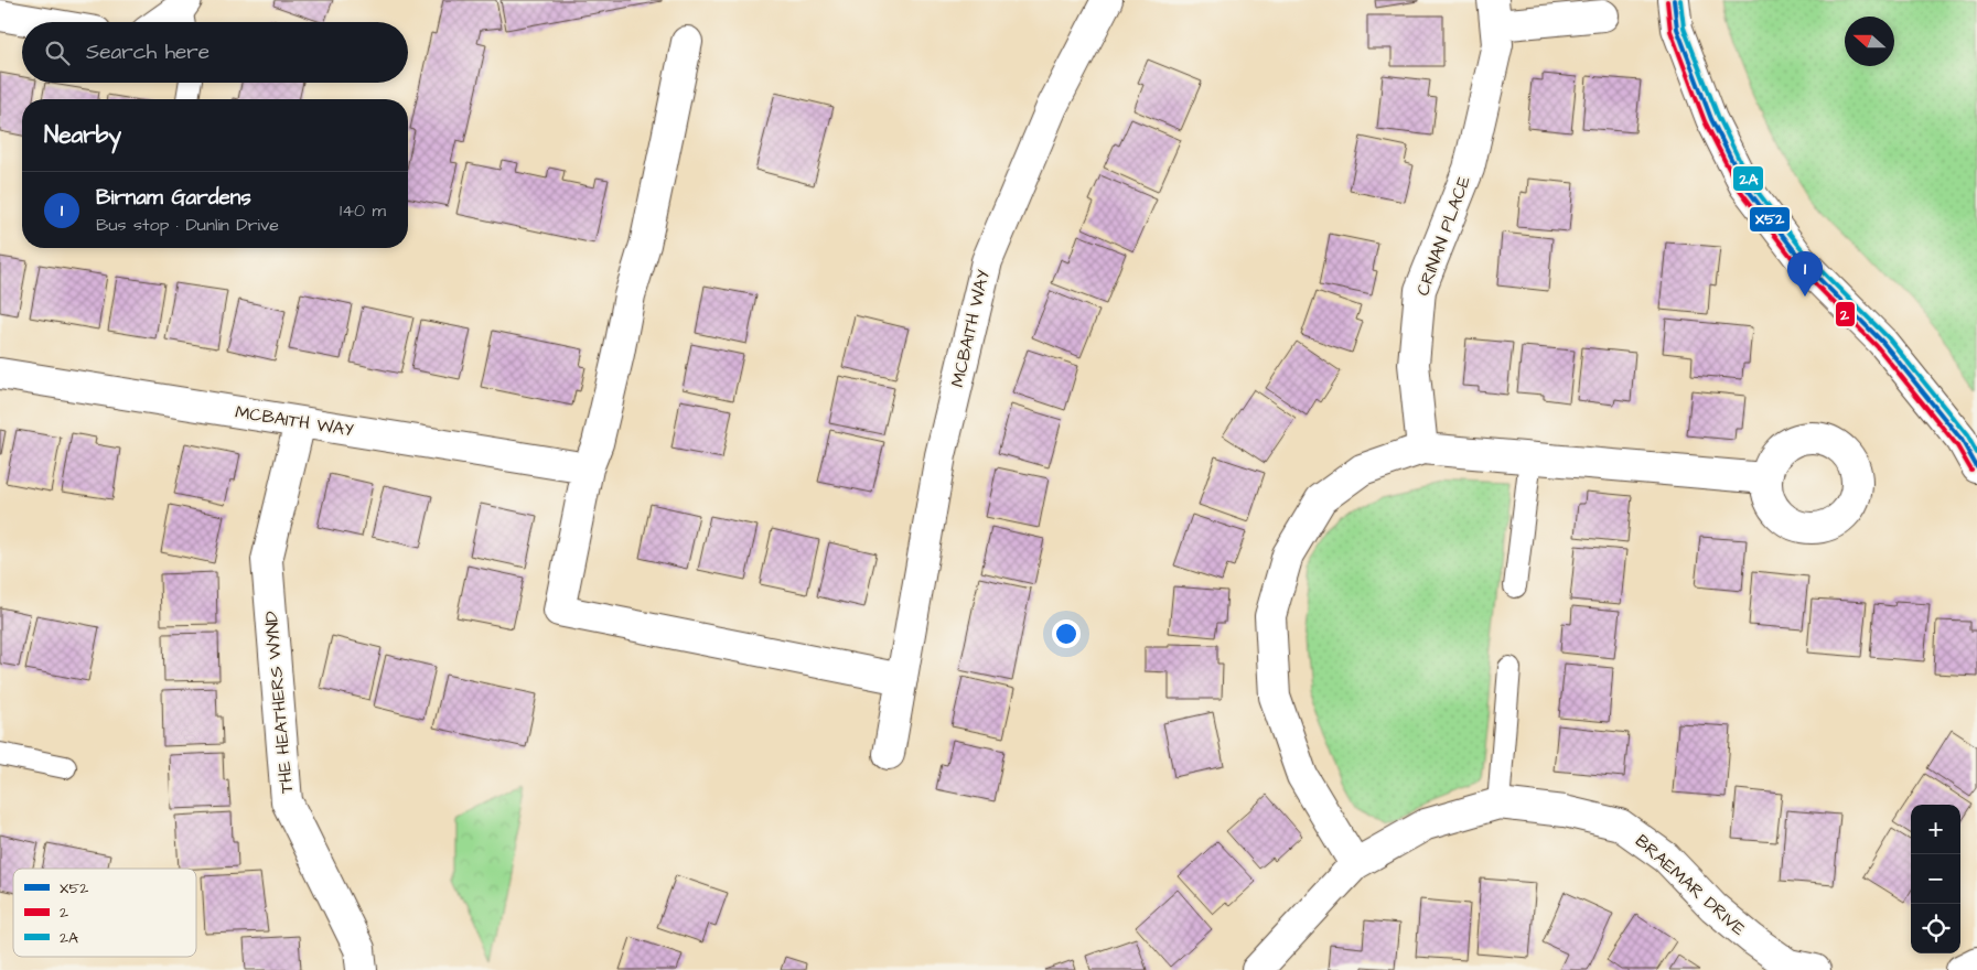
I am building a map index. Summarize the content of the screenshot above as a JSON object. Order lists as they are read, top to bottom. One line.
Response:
{"streets":{"street":["CRINAN PLACE","MCBAITH WAY","THE HEATHERS WYND","BRAEMAR DRIVE"]},"crossings":[["MCBAITH WAY","THE HEATHERS WYND"]],"lines":["transit line X52","transit line 2A","transit line 2"],"legend":["X52","2","2A"],"north":"left","page":{"search":"Search here","heading":"Nearby","list":[{"mark":"1","name":"Birnam Gardens","note":"Bus stop · Dunlin Drive","value":"140 m"}],"pins":"1","map_buttons":["+","−"]}}
